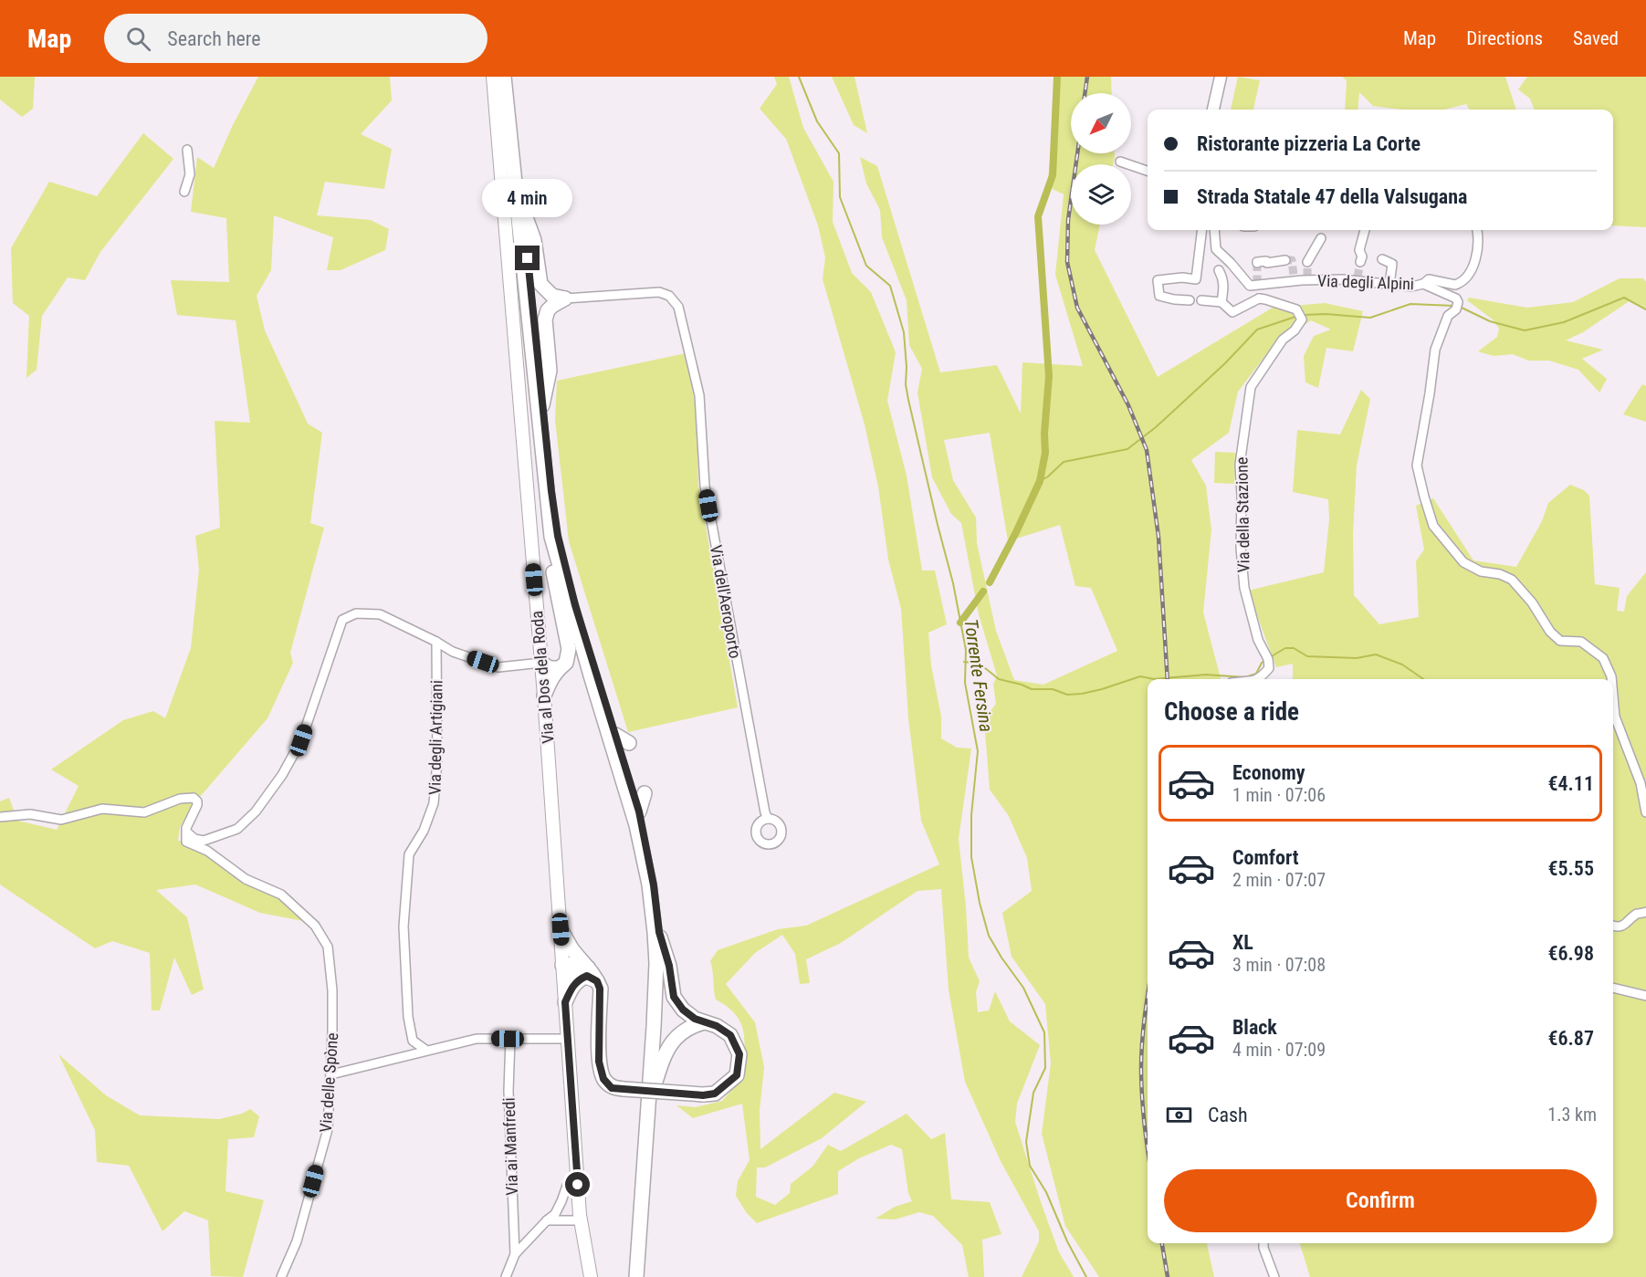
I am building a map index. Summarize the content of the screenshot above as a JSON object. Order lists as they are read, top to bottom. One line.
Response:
{"streets":{"main road":["Via al Dos dela Roda"],"street":["Via degli Alpini","Via della Stazione","Via dell'Aeroporto","Via degli Artigiani","Via delle Spòne","Via ai Manfredi"]},"crossings":[["Via al Dos dela Roda","Via ai Manfredi"]],"water":["Torrente Fersina"],"north":"bottom left","page":{"header":"Map","search":"Search here","nav":["Map","Directions","Saved"],"banner":["Ristorante pizzeria La Corte","Strada Statale 47 della Valsugana"],"bubble":"4 min","heading":"Choose a ride","list":[{"name":"Economy","note":"1 min · 07:06","value":"€4.11"},{"name":"Comfort","note":"2 min · 07:07","value":"€5.55"},{"name":"XL","note":"3 min · 07:08","value":"€6.98"},{"name":"Black","note":"4 min · 07:09","value":"€6.87"}],"pay":["Cash","1.3 km"],"buttons":"Confirm"}}
